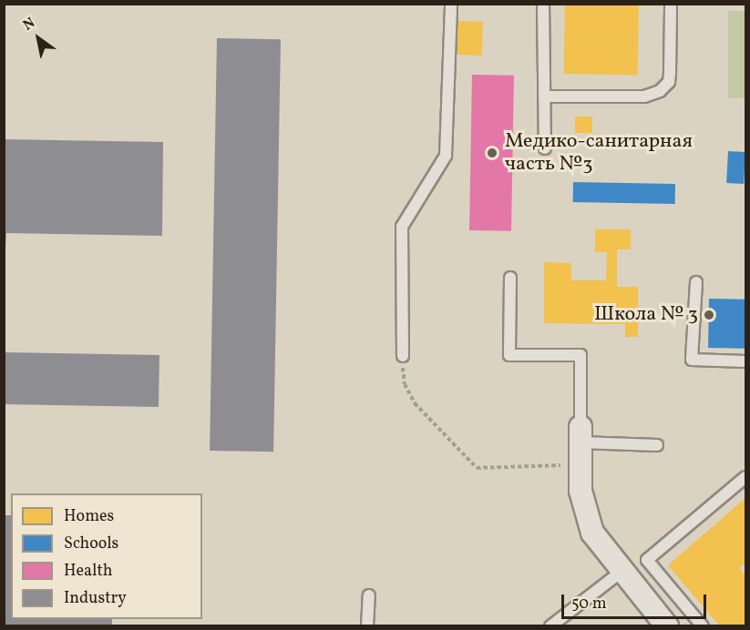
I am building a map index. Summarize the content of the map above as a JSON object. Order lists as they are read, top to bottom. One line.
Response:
{"places":["Медико-санитарная часть №3","Школа № 3"],"legend":["Homes","Schools","Health","Industry"],"scale_bar":"50 m","north":"top left"}
